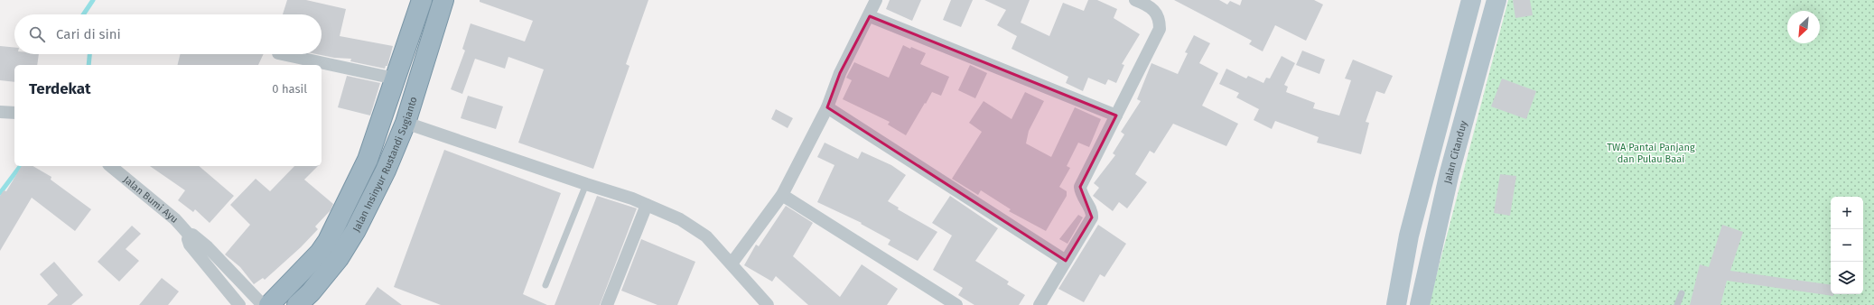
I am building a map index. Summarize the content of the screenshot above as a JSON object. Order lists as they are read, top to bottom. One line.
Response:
{"streets":{"highway":["Jalan Insinyur Rustandi Sugianto"],"main road":["Jalan Citanduy"],"street":["Jalan Bumi Ayu"]},"parks":["TWA Pantai Panjang dan Pulau Baai"],"north":"bottom left","page":{"search":"Cari di sini","heading":["Terdekat","0 hasil"],"map_buttons":["+","−"]}}
